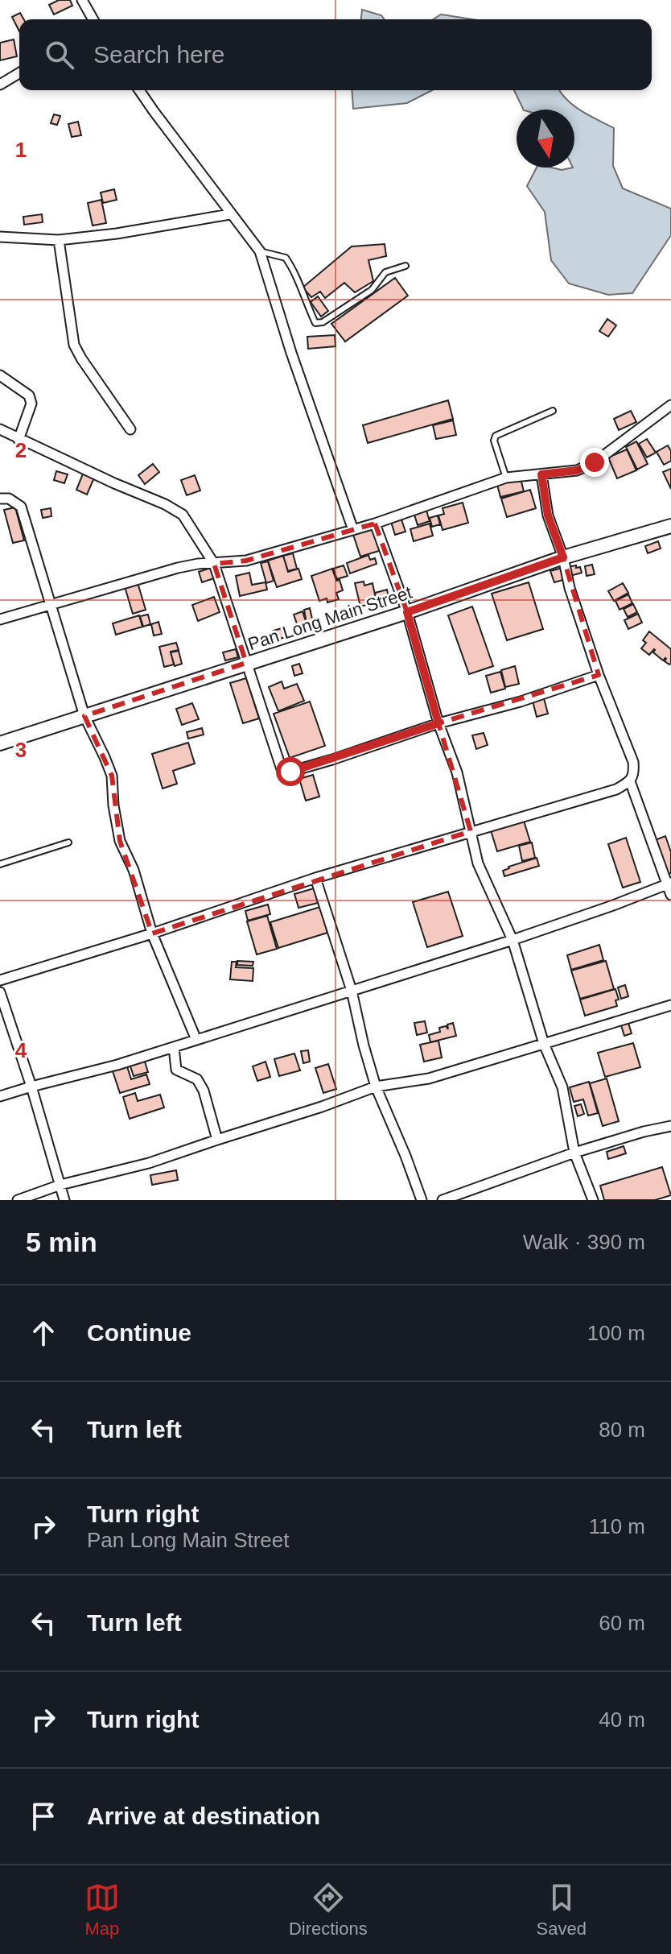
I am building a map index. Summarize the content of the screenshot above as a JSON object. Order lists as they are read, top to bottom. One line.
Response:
{"streets":{"street":["Pan Long Main Street"]},"north":"bottom","page":{"search":"Search here","heading":["5 min","Walk · 390 m"],"list":[["Continue","100 m"],["Turn left","80 m"],["Turn right","Pan Long Main Street","110 m"],["Turn left","60 m"],["Turn right","40 m"],"Arrive at destination"],"nav":["Map","Directions","Saved"]},"grid":{"rows":["1","2","3","4"]}}
